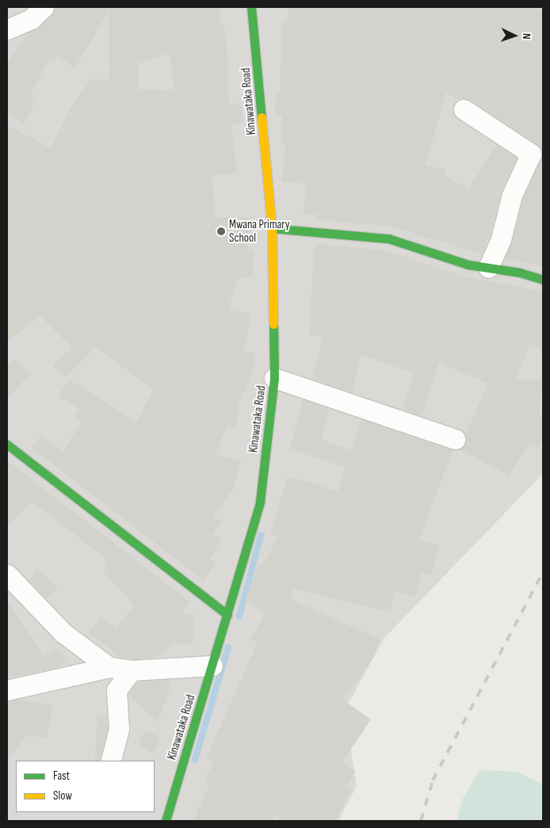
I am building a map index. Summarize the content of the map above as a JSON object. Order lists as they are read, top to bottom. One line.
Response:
{"streets":{"street":["Kinawataka Road"]},"places":["Mwana Primary School"],"legend":["Fast","Slow"],"north":"right"}
